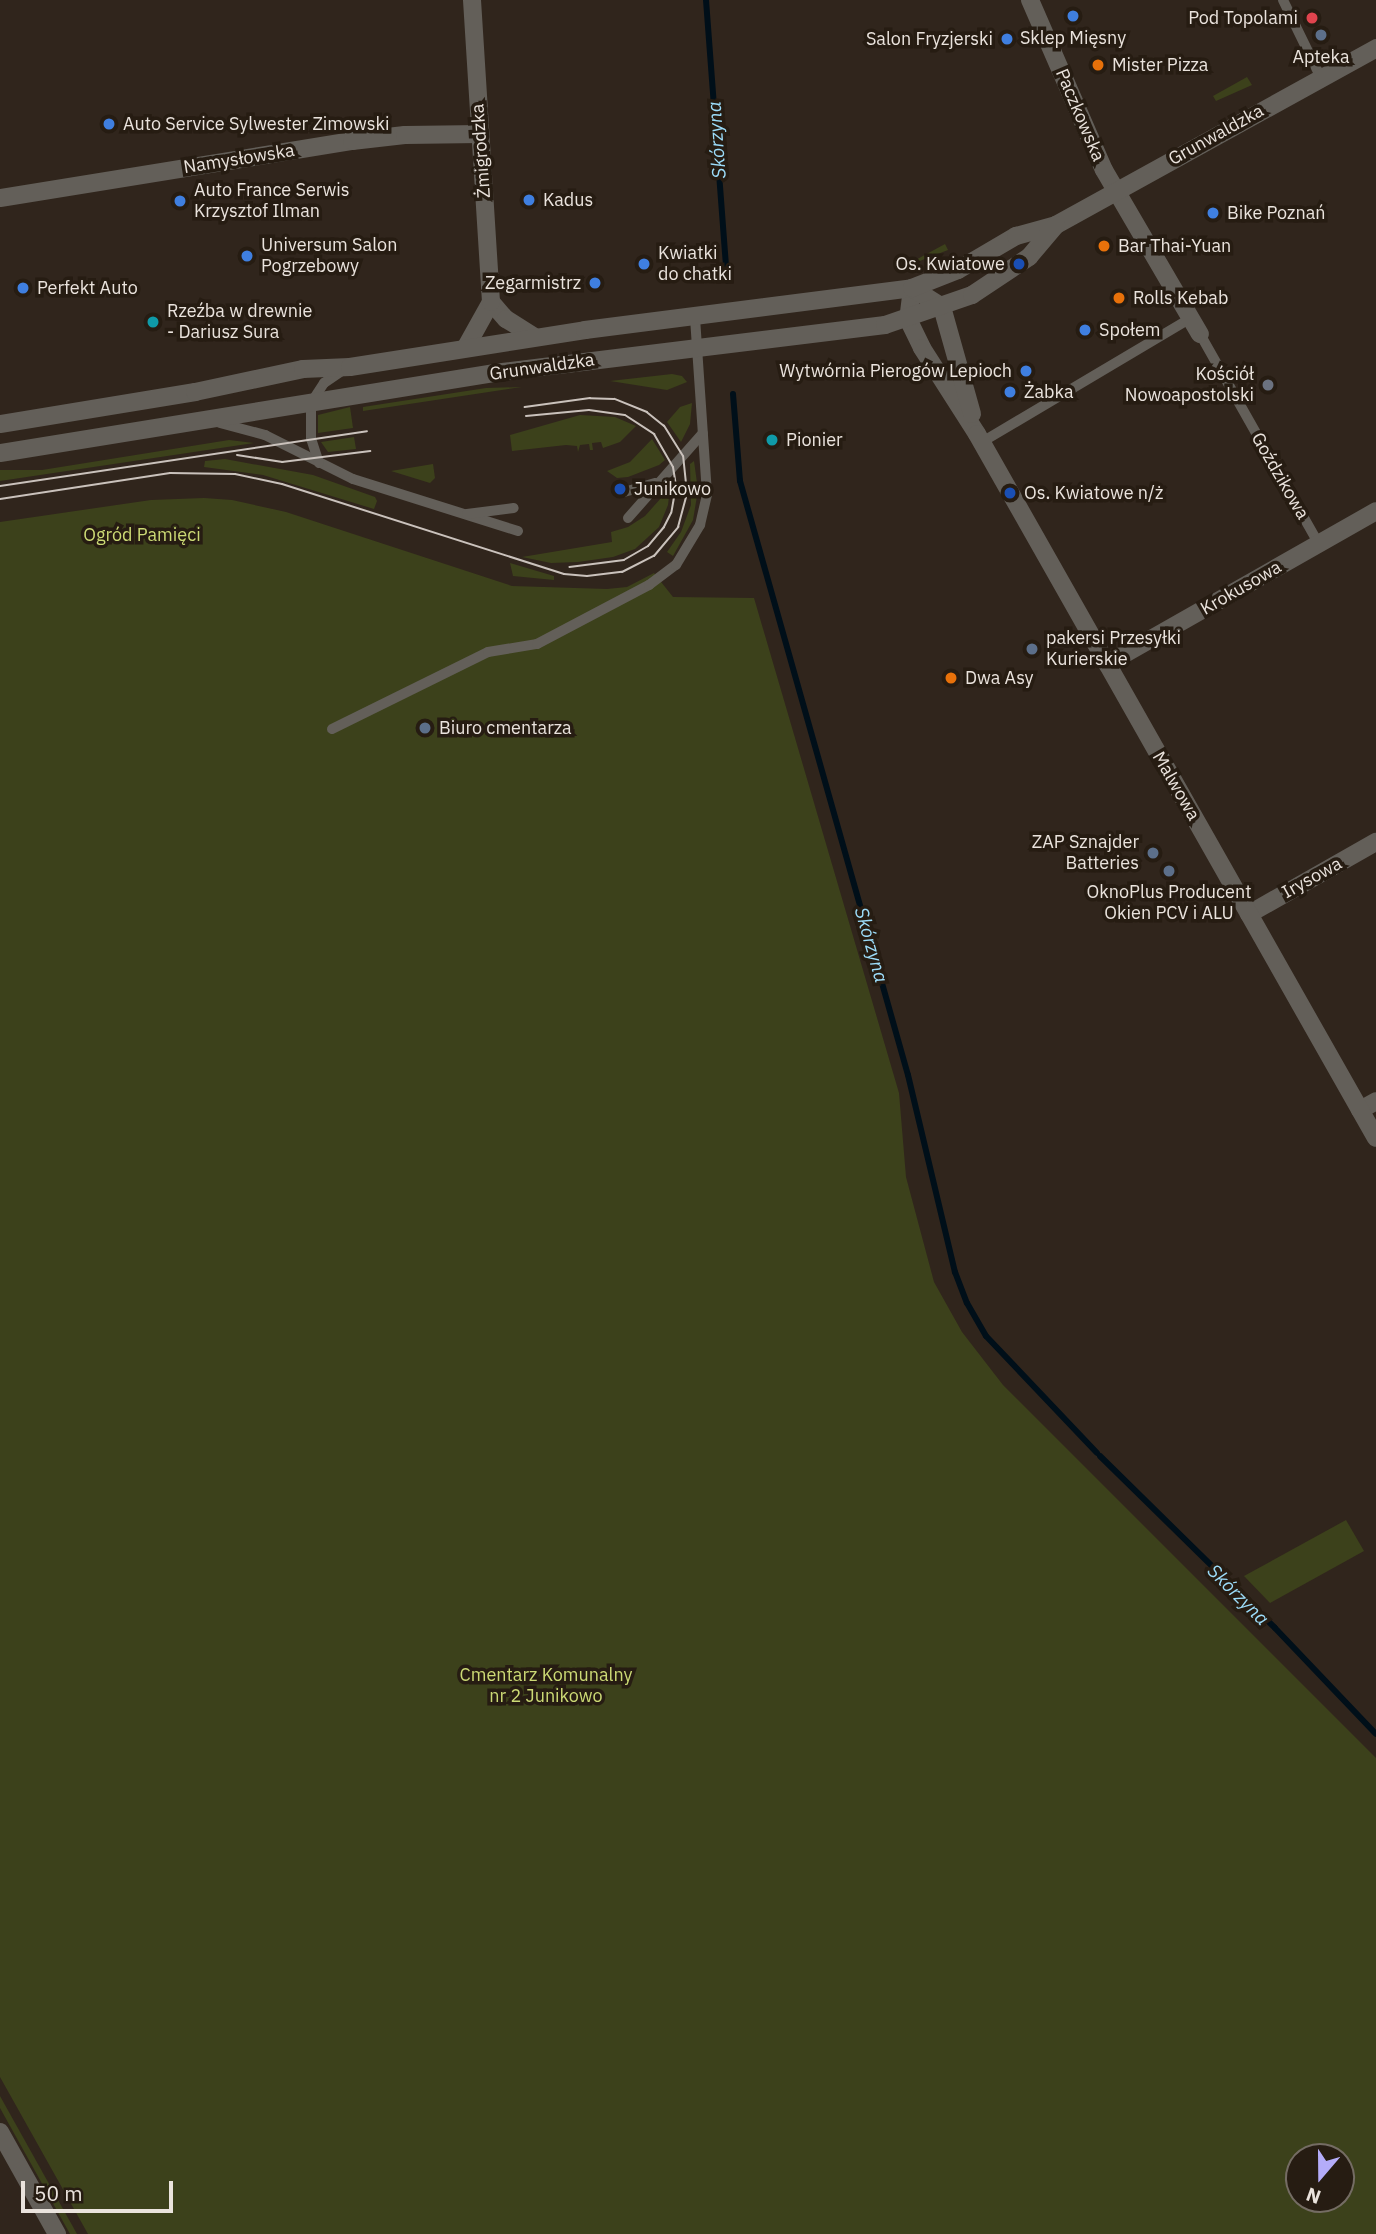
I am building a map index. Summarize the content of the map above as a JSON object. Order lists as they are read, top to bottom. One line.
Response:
{"streets":{"street":["Paczkowska","Grunwaldzka","Żmigrodzka","Namysłowska","Goździkowa","Krokusowa","Malwowa","Irysowa"]},"crossings":[["Paczkowska","Grunwaldzka"],["Paczkowska","Goździkowa"],["Grunwaldzka","Goździkowa"],["Grunwaldzka","Malwowa"],["Żmigrodzka","Namysłowska"],["Goździkowa","Krokusowa"],["Krokusowa","Malwowa"],["Malwowa","Irysowa"]],"water":["Skórzyna"],"parks":["Ogród Pamięci","Cmentarz Komunalny nr 2 Junikowo"],"places":["Sklep Mięsny","Pod Topolami","Apteka","Salon Fryzjerski","Mister Pizza","Auto Service Sylwester Zimowski","Kadus","Auto France Serwis Krzysztof Ilman","Bike Poznań","Bar Thai-Yuan","Universum Salon Pogrzebowy","Kwiatki do chatki","Os. Kwiatowe","Zegarmistrz","Perfekt Auto","Rolls Kebab","Rzeźba w drewnie - Dariusz Sura","Społem","Wytwórnia Pierogów Lepioch","Kościół Nowoapostolski","Żabka","Pionier","Junikowo","Os. Kwiatowe n/ż","pakersi Przesyłki Kurierskie","Dwa Asy","Biuro cmentarza","ZAP Sznajder Batteries","OknoPlus Producent Okien PCV i ALU"],"scale_bar":"50 m","north":"bottom"}
